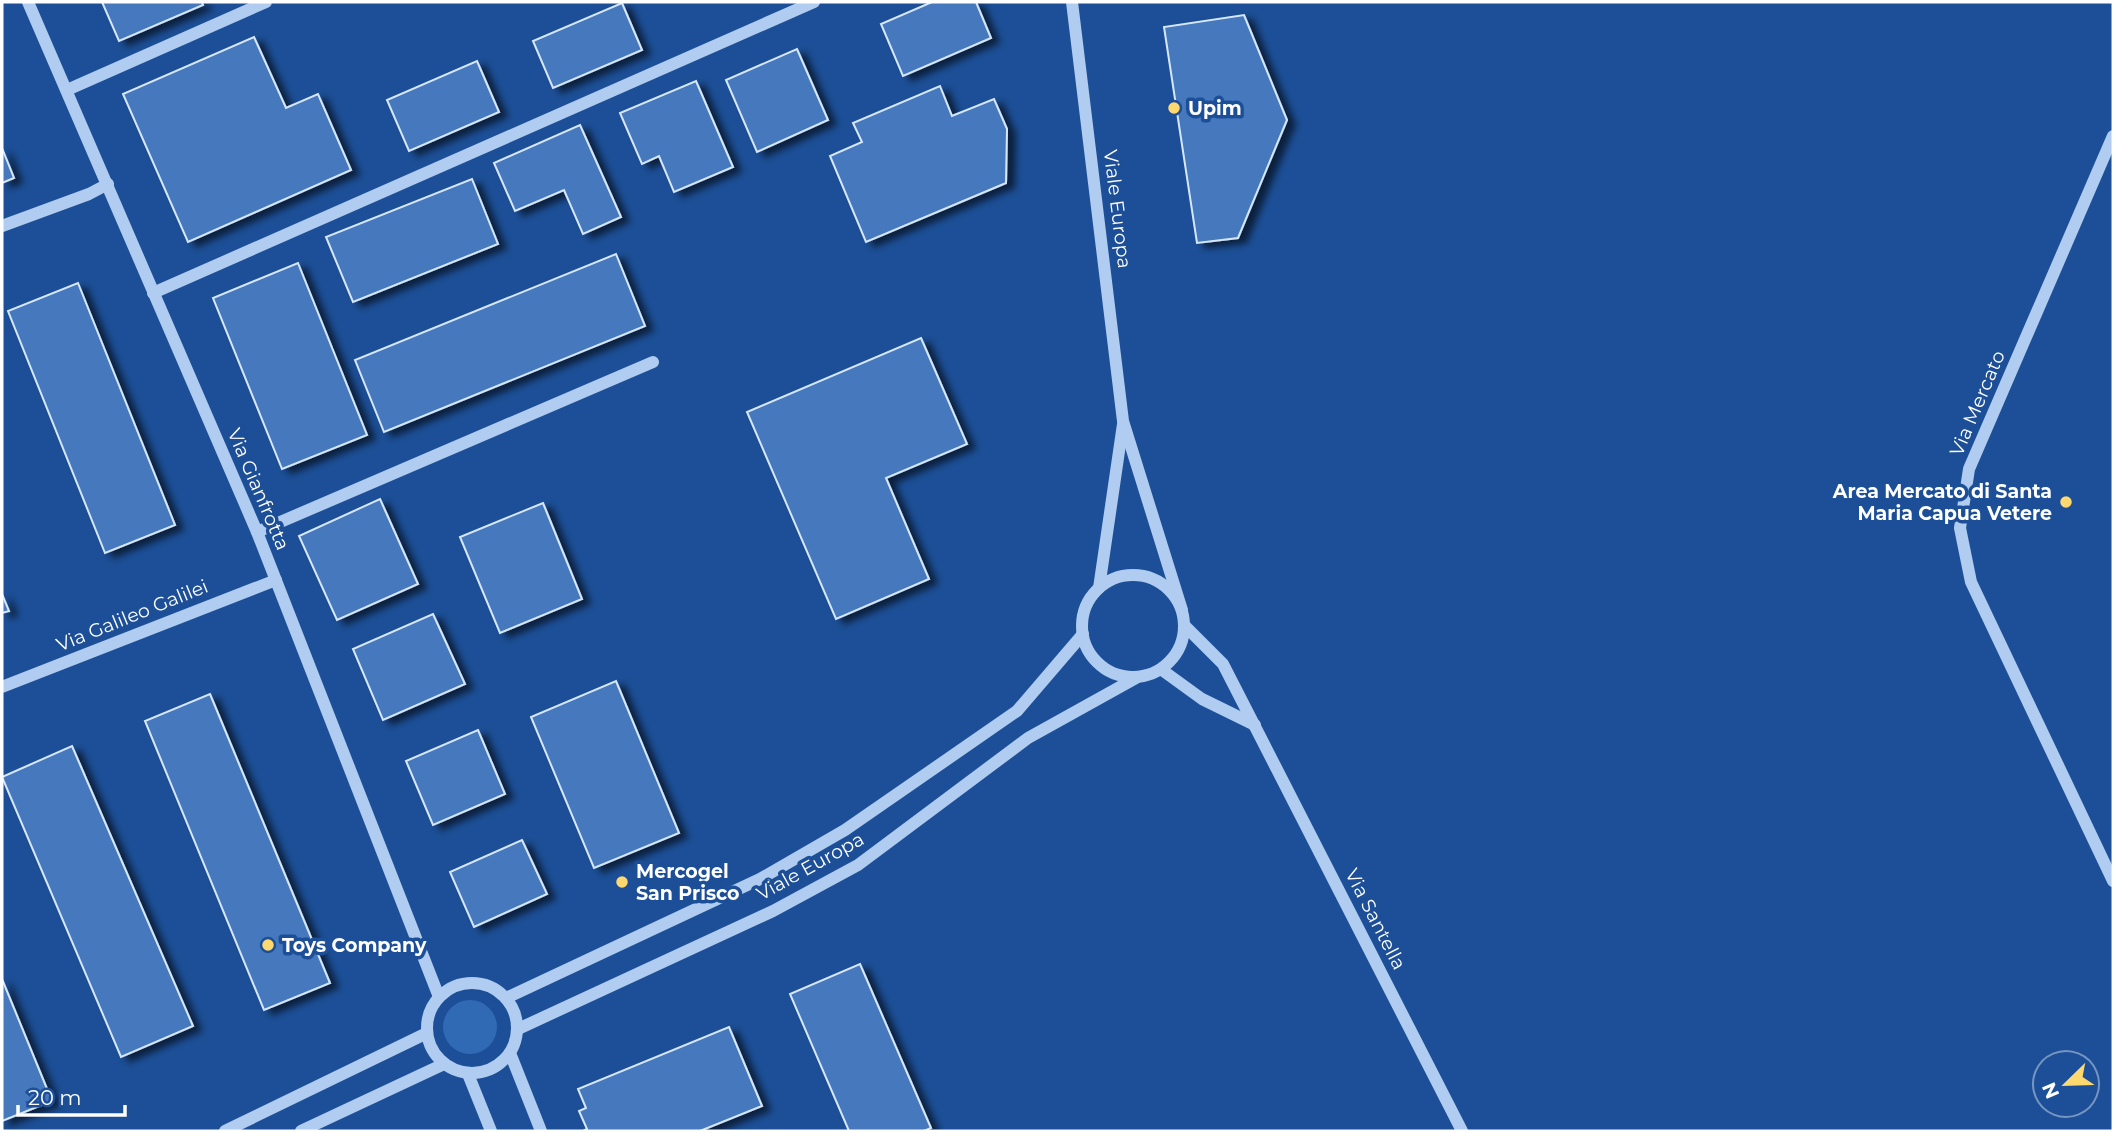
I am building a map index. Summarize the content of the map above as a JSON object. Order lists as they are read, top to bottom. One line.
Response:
{"streets":{"street":["Viale Europa","Via Mercato","Via Gianfrotta","Via Galileo Galilei","Via Santella"]},"crossings":[["Viale Europa","Via Gianfrotta"],["Viale Europa","Via Santella"],["Via Gianfrotta","Via Galileo Galilei"]],"places":["Upim","Area Mercato di Santa Maria Capua Vetere","Mercogel San Prisco","Toys Company"],"scale_bar":"20 m","north":"bottom left"}
